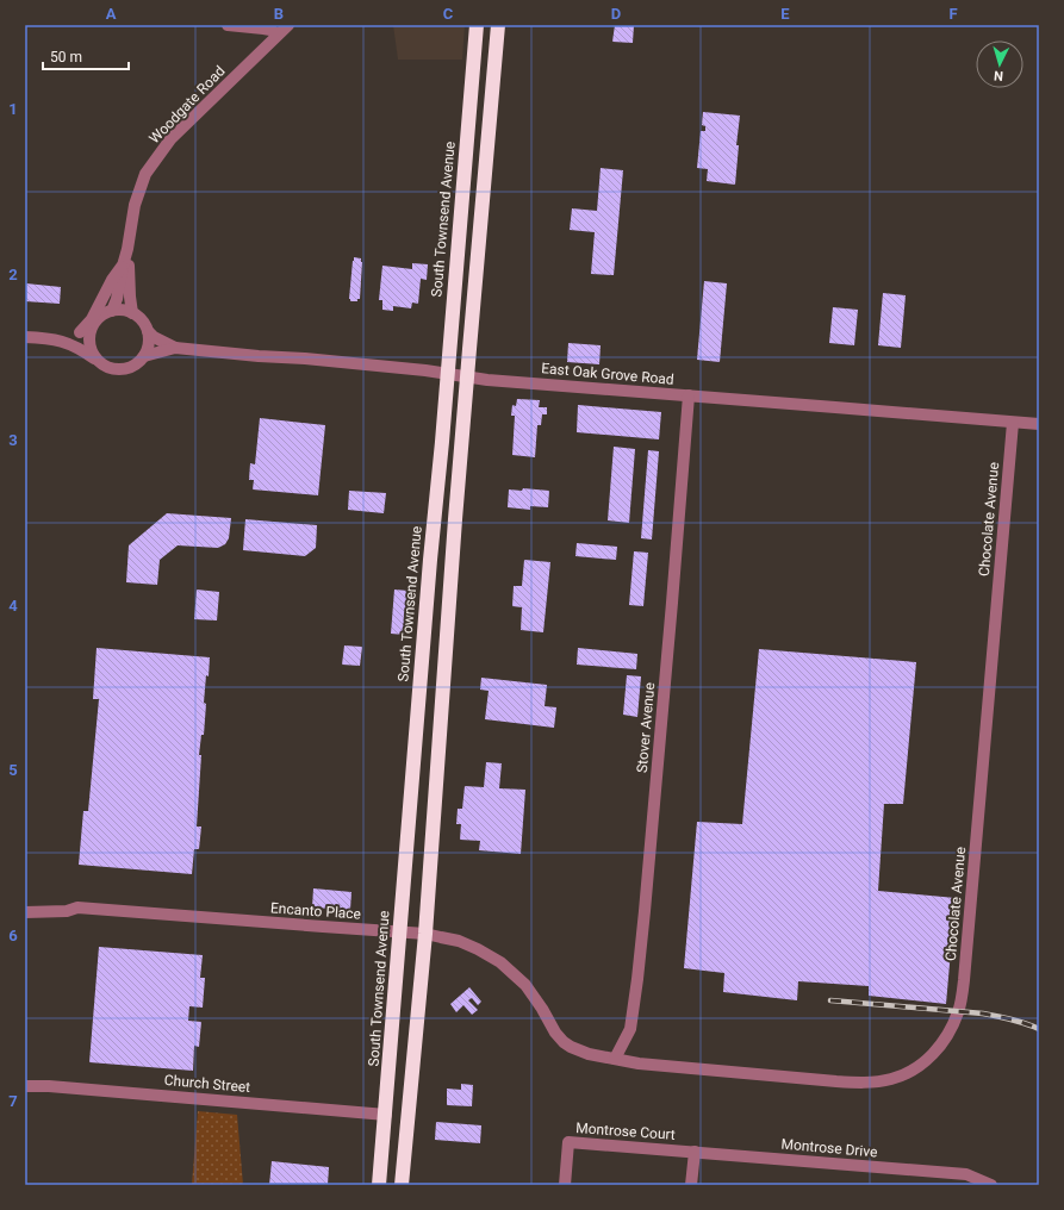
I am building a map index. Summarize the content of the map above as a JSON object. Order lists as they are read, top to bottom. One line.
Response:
{"streets":{"highway":["South Townsend Avenue"],"street":["Woodgate Road","East Oak Grove Road","Chocolate Avenue","Stover Avenue","Encanto Place","Church Street","Montrose Court","Montrose Drive"]},"crossings":[["Woodgate Road","East Oak Grove Road"],["South Townsend Avenue","East Oak Grove Road"],["South Townsend Avenue","Encanto Place"],["South Townsend Avenue","Church Street"],["East Oak Grove Road","Chocolate Avenue"],["East Oak Grove Road","Stover Avenue"],["Chocolate Avenue","Stover Avenue"],["Chocolate Avenue","Encanto Place"],["Stover Avenue","Encanto Place"],["Montrose Court","Montrose Drive"]],"scale_bar":"50 m","north":"bottom","grid":{"columns":["A","B","C","D","E","F"],"rows":["1","2","3","4","5","6","7"]}}
